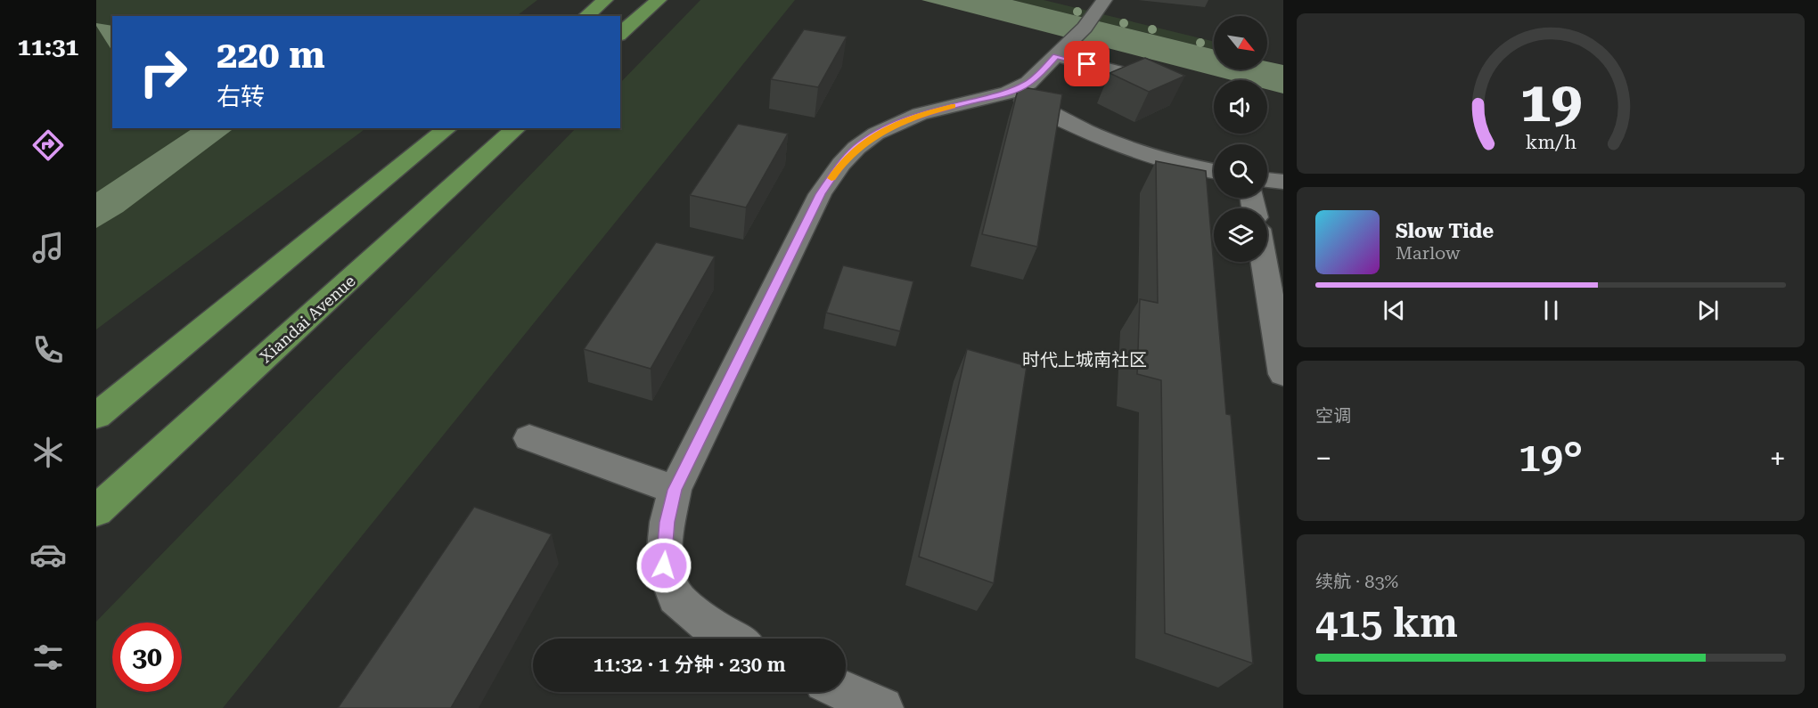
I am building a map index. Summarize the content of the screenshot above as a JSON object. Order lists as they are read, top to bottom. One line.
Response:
{"streets":{"main road":["Xiandai Avenue"]},"districts":["时代上城南社区"],"north":"bottom right","page":{"tabs":"11:31","turn":["220 m","右转"],"song":["Slow Tide","Marlow"],"tile":["空调",["续航 · 83%","415 km"]],"heat":["−","19°","+"],"limit":"30","trip":"11:32 · 1 分钟 · 230 m","gauge":["19","km/h"]}}
